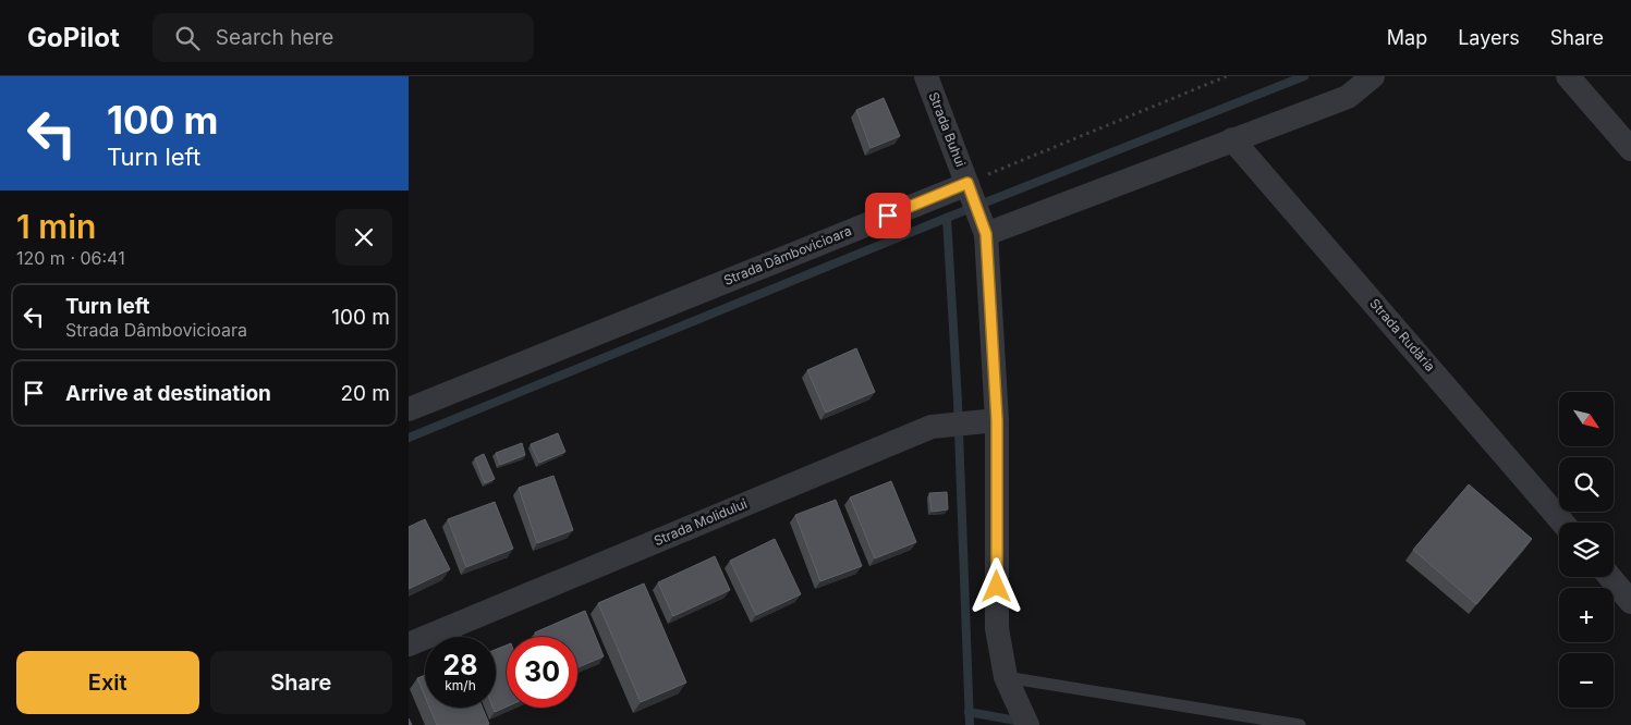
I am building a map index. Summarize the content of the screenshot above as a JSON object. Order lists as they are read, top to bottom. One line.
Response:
{"streets":{"street":["Strada Buhui","Strada Dâmbovicioara","Strada Rudăria","Strada Molidului"]},"crossings":[["Strada Buhui","Strada Dâmbovicioara"],["Strada Buhui","Strada Molidului"]],"north":"bottom right","page":{"header":"GoPilot","search":"Search here","nav":["Map","Layers","Share"],"turn":["100 m","Turn left"],"heading":["1 min","120 m · 06:41"],"list":[{"name":"Turn left","note":"Strada Dâmbovicioara","value":"100 m"},{"name":"Arrive at destination","value":"20 m"}],"map_buttons":["+","−"],"speed":"28 km/h","limit":"30","buttons":["Exit","Share"]}}
